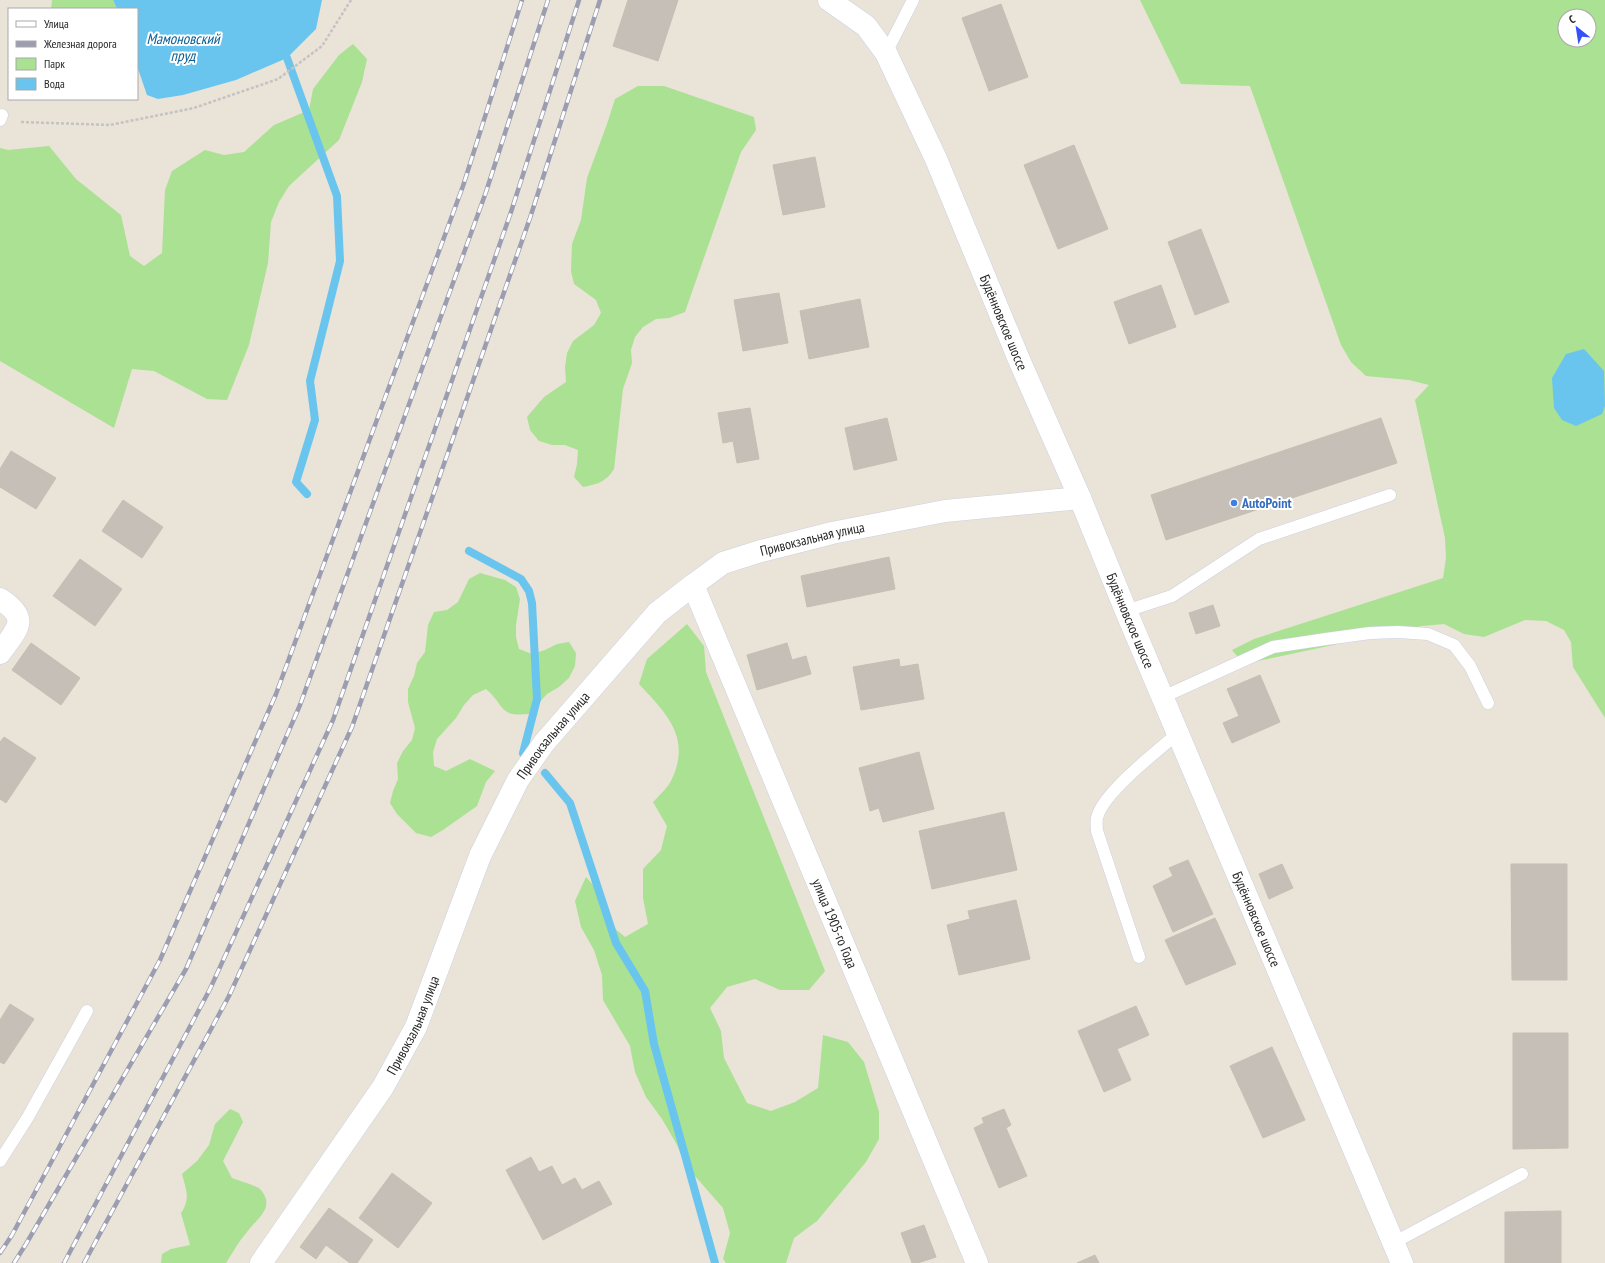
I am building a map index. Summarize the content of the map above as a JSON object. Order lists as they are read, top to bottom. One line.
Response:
{"streets":{"street":["Будённовское шоссе","Привокзальная улица","улица 1905-го Года"]},"crossings":[["Будённовское шоссе","Привокзальная улица"],["Привокзальная улица","улица 1905-го Года"]],"water":["Мамоновский пруд"],"places":["AutoPoint"],"legend":["Улица","Железная дорога","Парк","Вода"],"north":"top left"}
